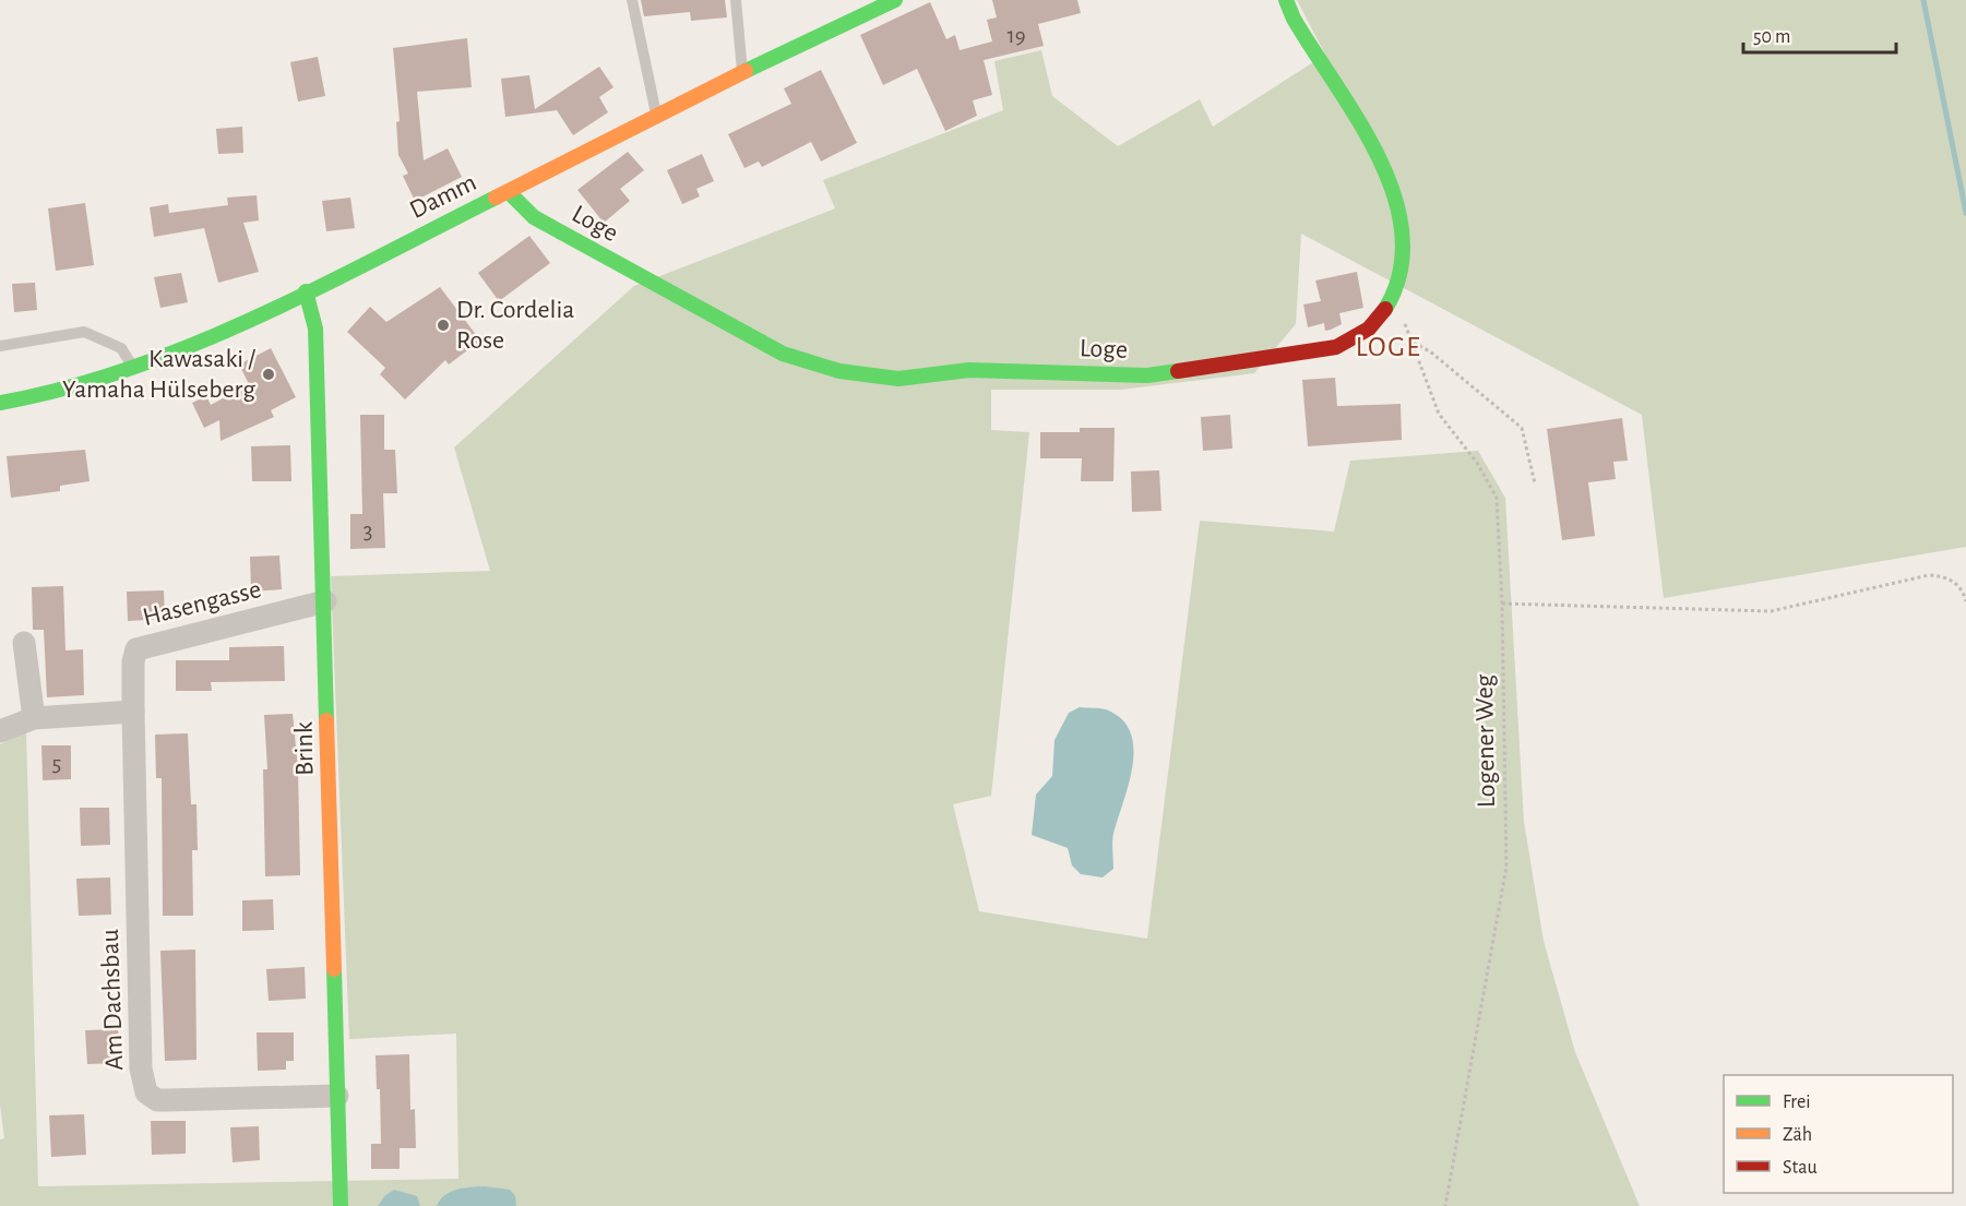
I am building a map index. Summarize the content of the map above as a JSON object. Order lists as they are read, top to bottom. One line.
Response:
{"streets":{"street":["Damm","Loge","Hasengasse","Brink","Am Dachsbau"],"path":["Logener Weg"]},"crossings":[["Damm","Loge"],["Damm","Brink"],["Loge","Logener Weg"],["Hasengasse","Brink"],["Hasengasse","Am Dachsbau"],["Brink","Am Dachsbau"]],"districts":["LOGE"],"places":["Dr. Cordelia Rose","Kawasaki / Yamaha Hülseberg"],"house_numbers":["19","3","5"],"legend":["Frei","Zäh","Stau"],"scale_bar":"50 m"}
